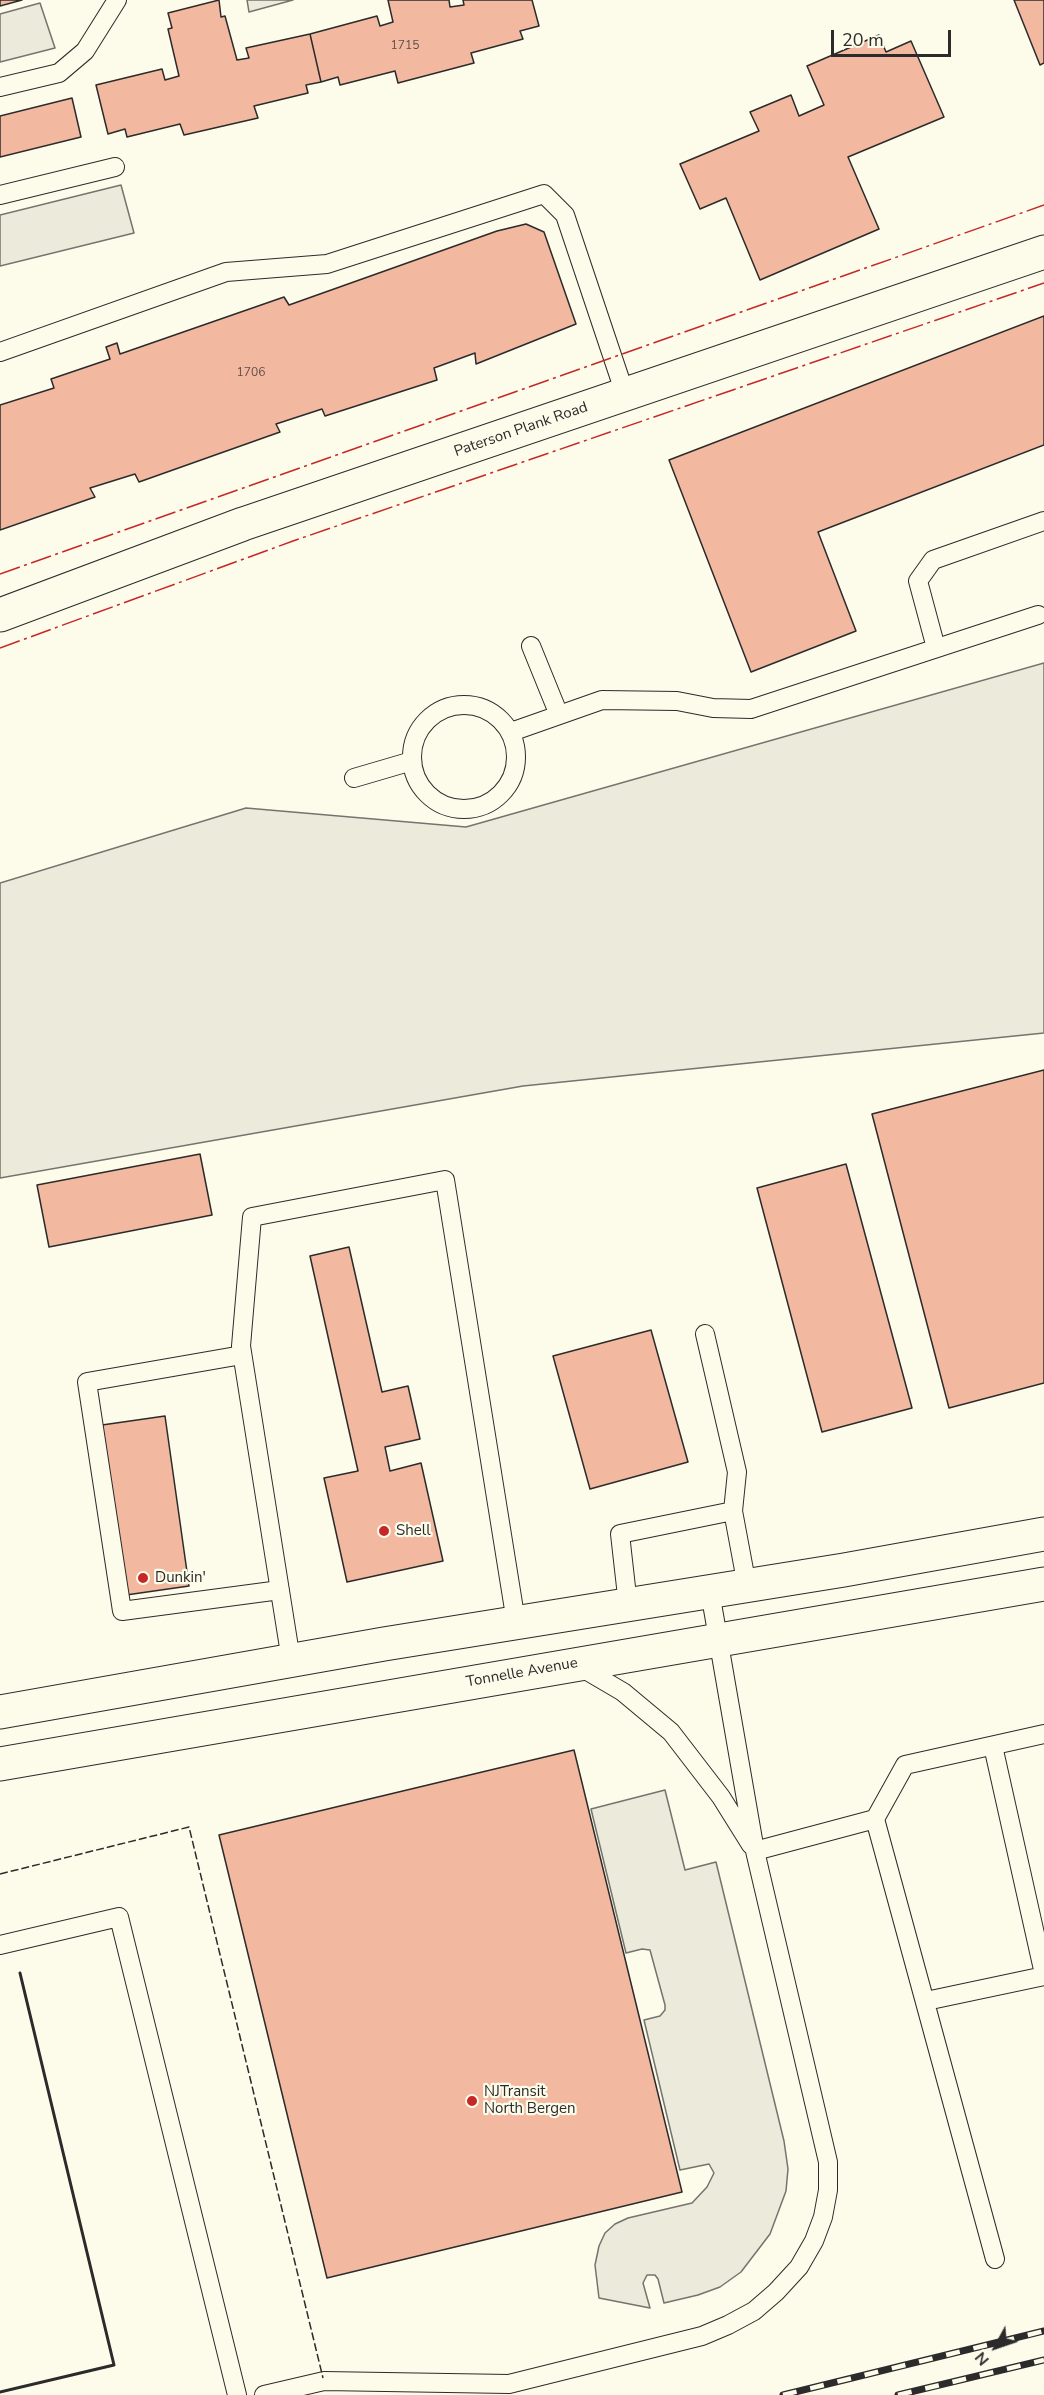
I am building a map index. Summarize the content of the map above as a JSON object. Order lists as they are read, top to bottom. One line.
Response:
{"streets":{"main road":["Paterson Plank Road","Tonnelle Avenue"]},"places":["Shell","Dunkin'","NJTransit North Bergen"],"house_numbers":["1715","1706"],"scale_bar":"20 m","north":"bottom left"}
